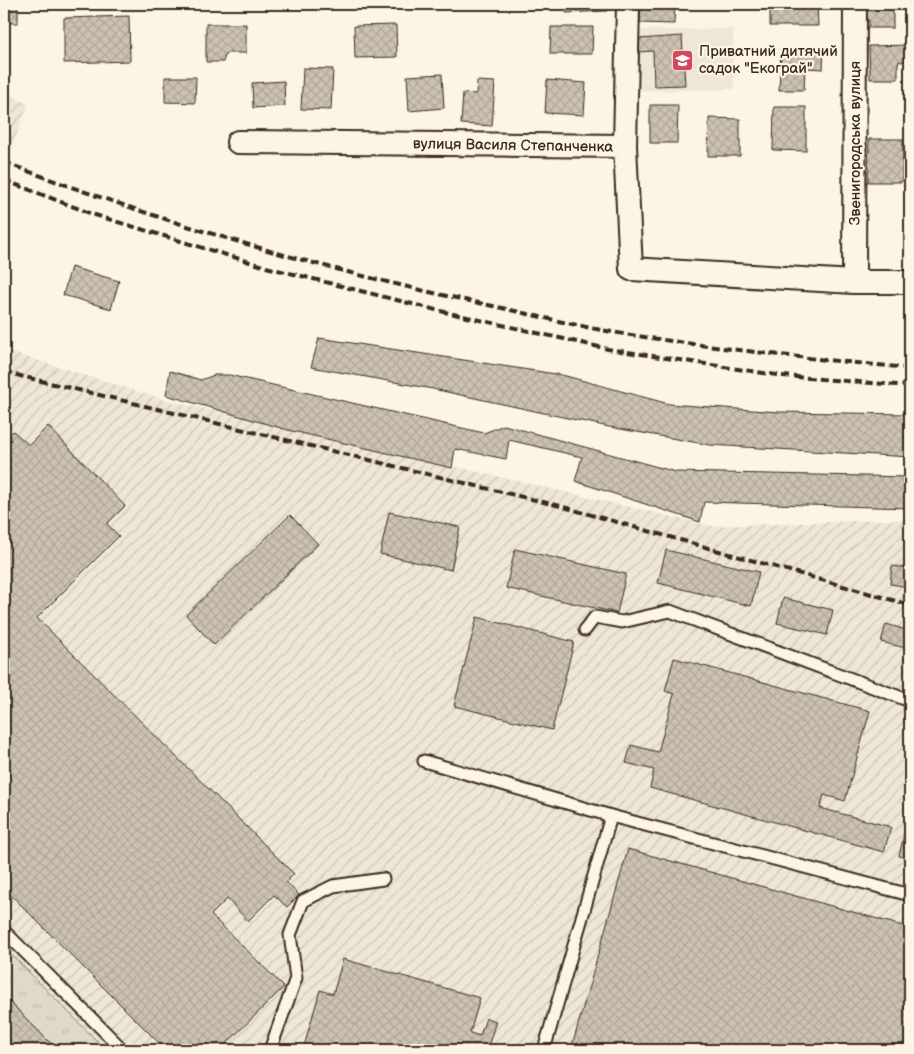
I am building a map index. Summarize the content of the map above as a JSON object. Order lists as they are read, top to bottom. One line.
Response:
{"streets":{"street":["Звенигородська вулиця","вулиця Василя Степанченка"]},"crossings":[["Звенигородська вулиця","вулиця Василя Степанченка"]],"places":{"school or university":["Приватний дитячий садок \"Екограй\""]}}
